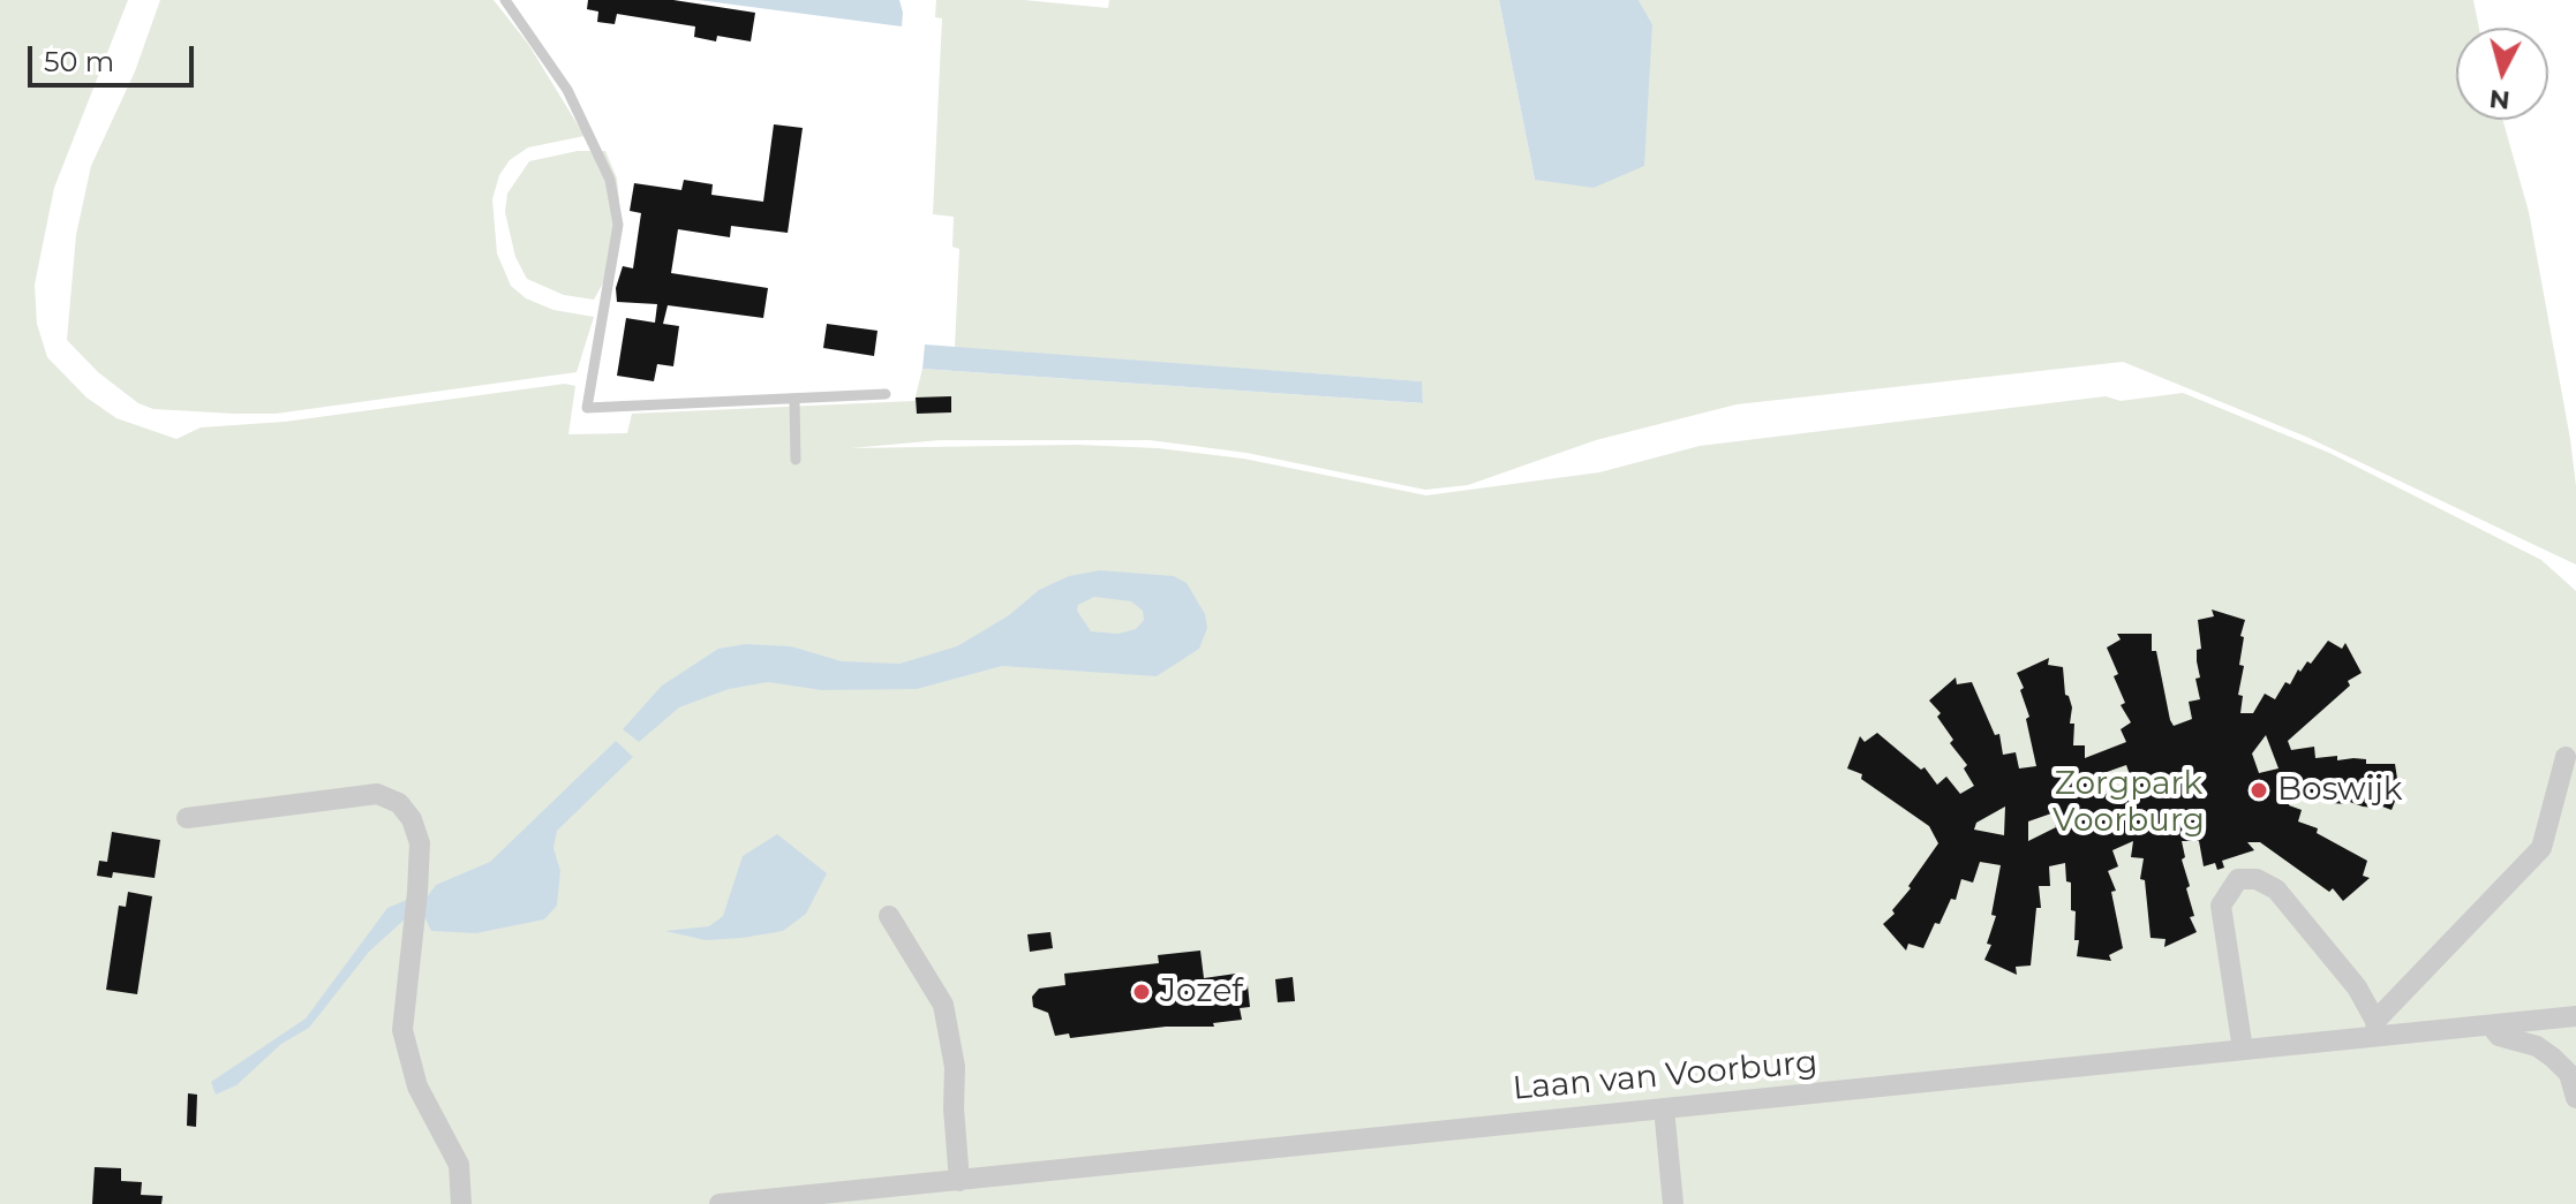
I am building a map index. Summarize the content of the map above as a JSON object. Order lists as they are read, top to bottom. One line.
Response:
{"streets":{"street":["Laan van Voorburg"]},"parks":["Zorgpark Voorburg"],"places":["Boswijk","Jozef"],"scale_bar":"50 m","north":"bottom"}
